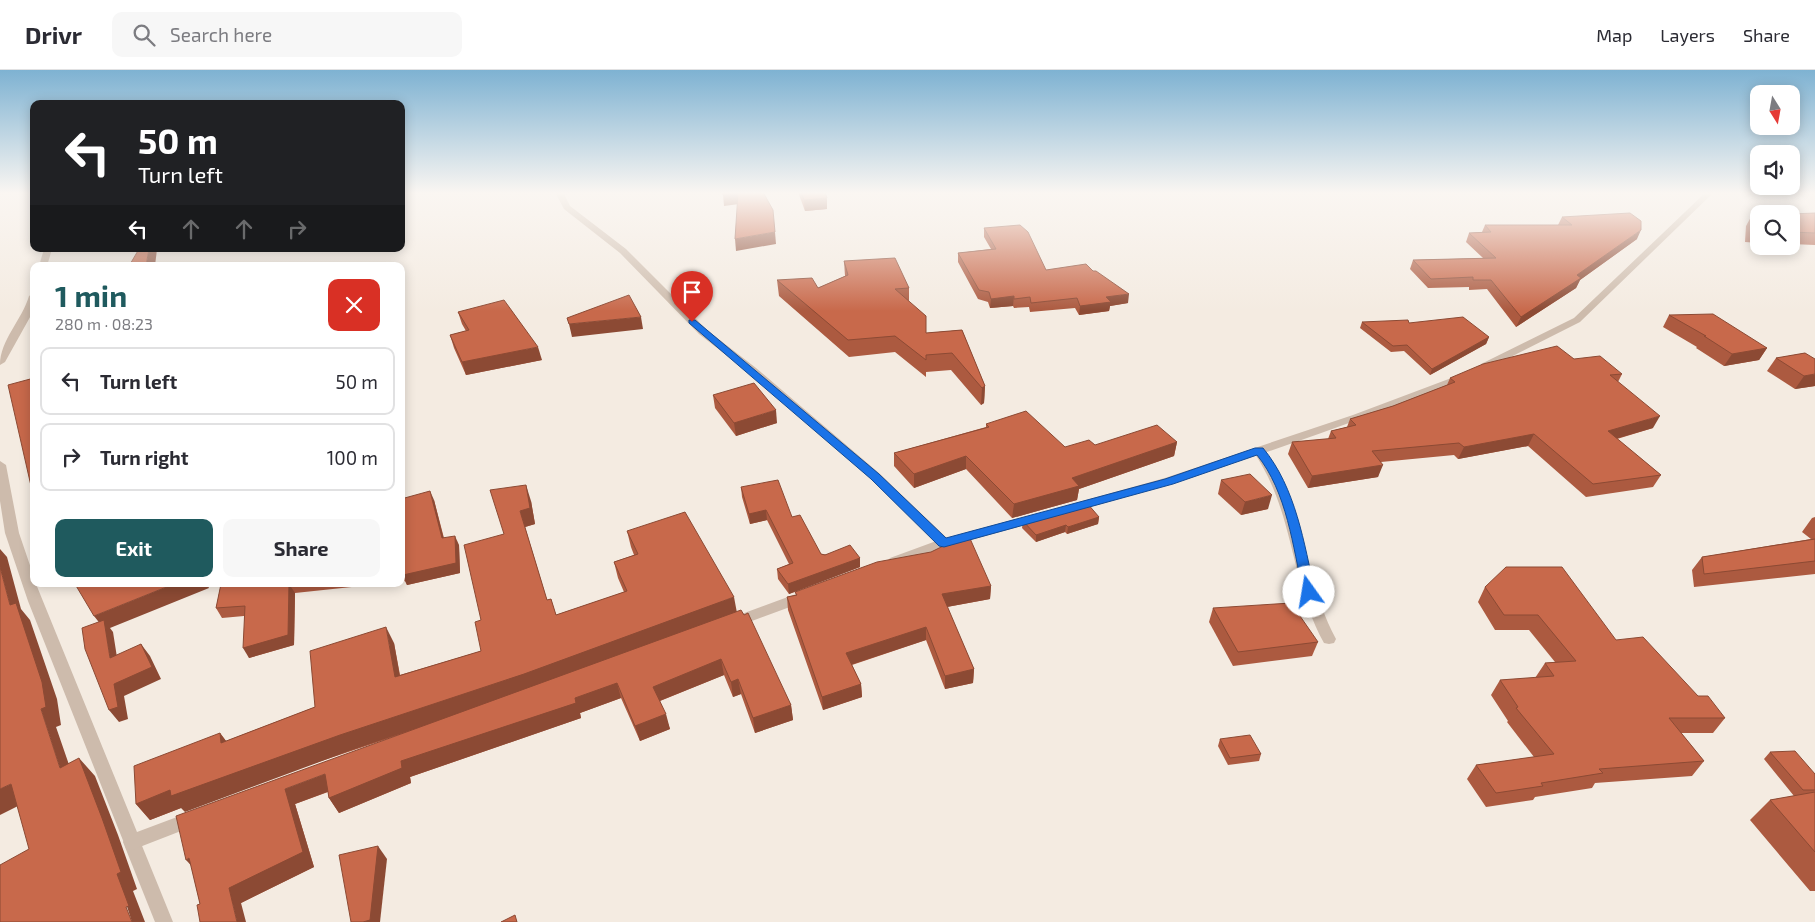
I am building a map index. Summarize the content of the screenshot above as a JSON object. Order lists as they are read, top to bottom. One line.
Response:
{"north":"bottom","page":{"header":"Drivr","search":"Search here","nav":["Map","Layers","Share"],"turn":["50 m","Turn left"],"heading":["1 min","280 m · 08:23"],"list":[{"name":"Turn left","value":"50 m"},{"name":"Turn right","value":"100 m"}],"buttons":["Exit","Share"]}}
